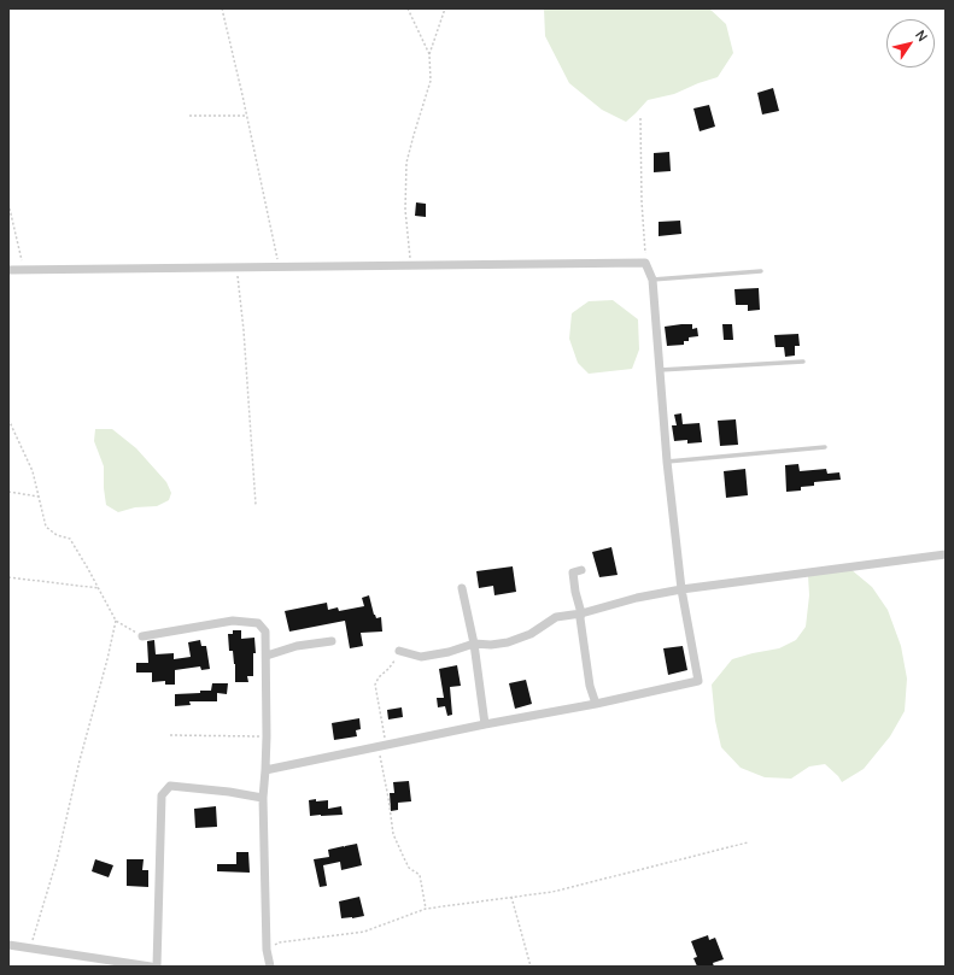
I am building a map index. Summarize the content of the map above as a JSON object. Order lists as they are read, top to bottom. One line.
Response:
{"north":"top right"}
